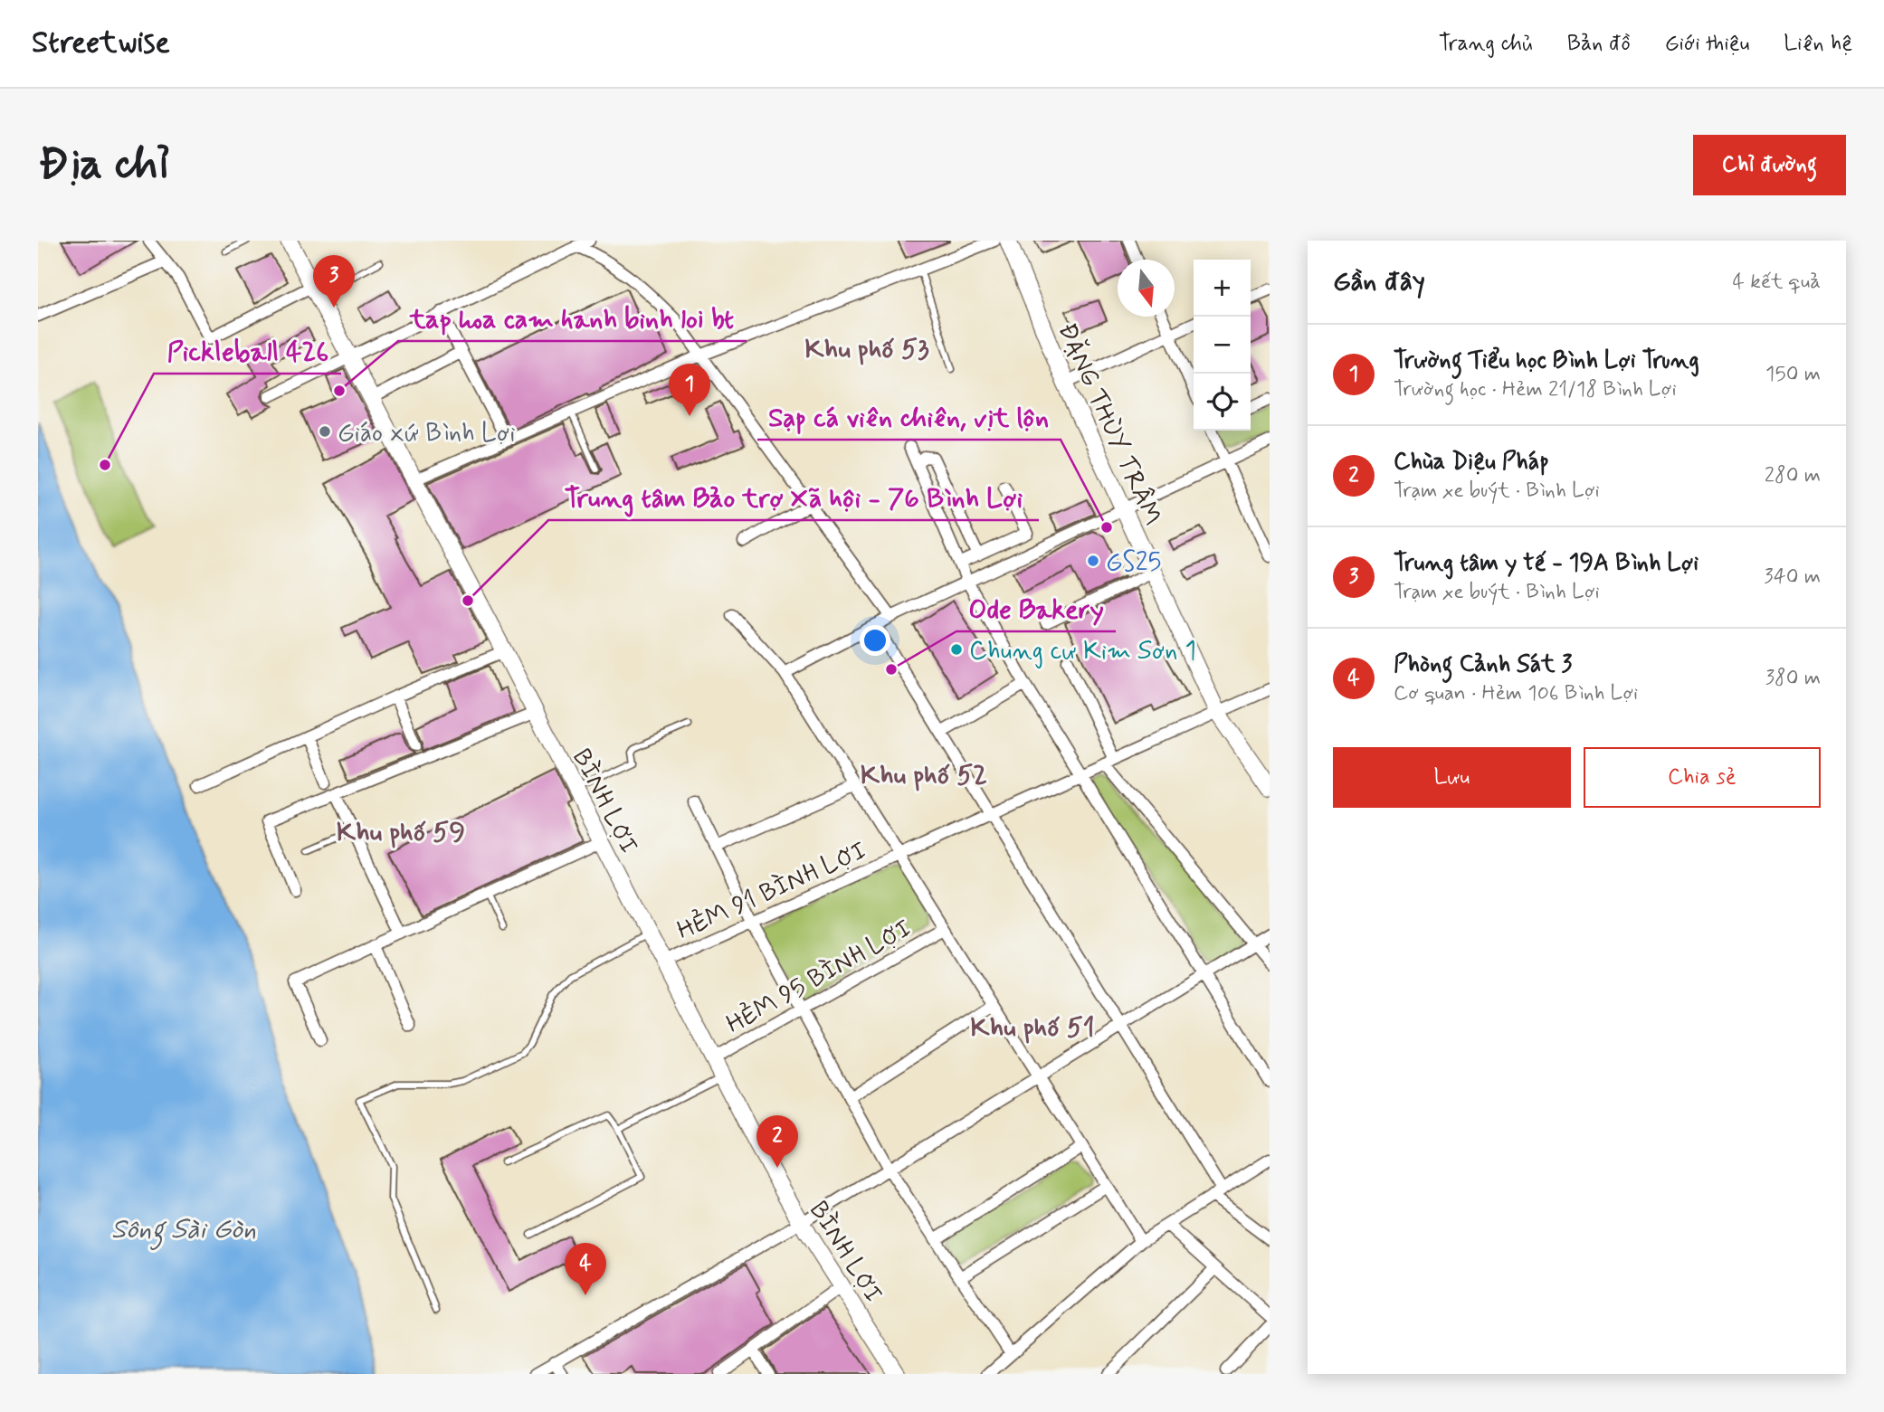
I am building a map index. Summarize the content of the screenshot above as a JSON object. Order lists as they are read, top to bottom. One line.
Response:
{"streets":{"street":["ĐẶNG THÙY TRÂM","BÌNH LỢI","HẺM 91 BÌNH LỢI","HẺM 95 BÌNH LỢI"]},"crossings":[["ĐẶNG THÙY TRÂM","HẺM 91 BÌNH LỢI"],["BÌNH LỢI","HẺM 91 BÌNH LỢI"],["BÌNH LỢI","HẺM 95 BÌNH LỢI"]],"districts":["Khu phố 53","Khu phố 52","Khu phố 59","Khu phố 51"],"water":["Sông Sài Gòn"],"places":["tap hoa cam hanh binh loi bt","Giáo xứ Bình Lợi","Pickleball 426","Sạp cá viên chiên, vịt lộn","GS25","Trung tâm Bảo trợ Xã hội - 76 Bình Lợi","Chung cư Kim Sơn 1","Ode Bakery"],"north":"bottom","page":{"header":"Streetwise","nav":["Trang chủ","Bản đồ","Giới thiệu","Liên hệ"],"buttons":["Chỉ đường",["Lưu","Chia sẻ"]],"title":"Địa chỉ","heading":["Gần đây","4 kết quả"],"pins":["3","1","2","4"],"map_buttons":["+","−"],"list":[{"mark":"1","name":"Trường Tiểu học Bình Lợi Trung","note":"Trường học · Hẻm 21/18 Bình Lợi","value":"150 m"},{"mark":"2","name":"Chùa Diệu Pháp","note":"Trạm xe buýt · Bình Lợi","value":"280 m"},{"mark":"3","name":"Trung tâm y tế - 19A Bình Lợi","note":"Trạm xe buýt · Bình Lợi","value":"340 m"},{"mark":"4","name":"Phòng Cảnh Sát 3","note":"Cơ quan · Hẻm 106 Bình Lợi","value":"380 m"}]}}
